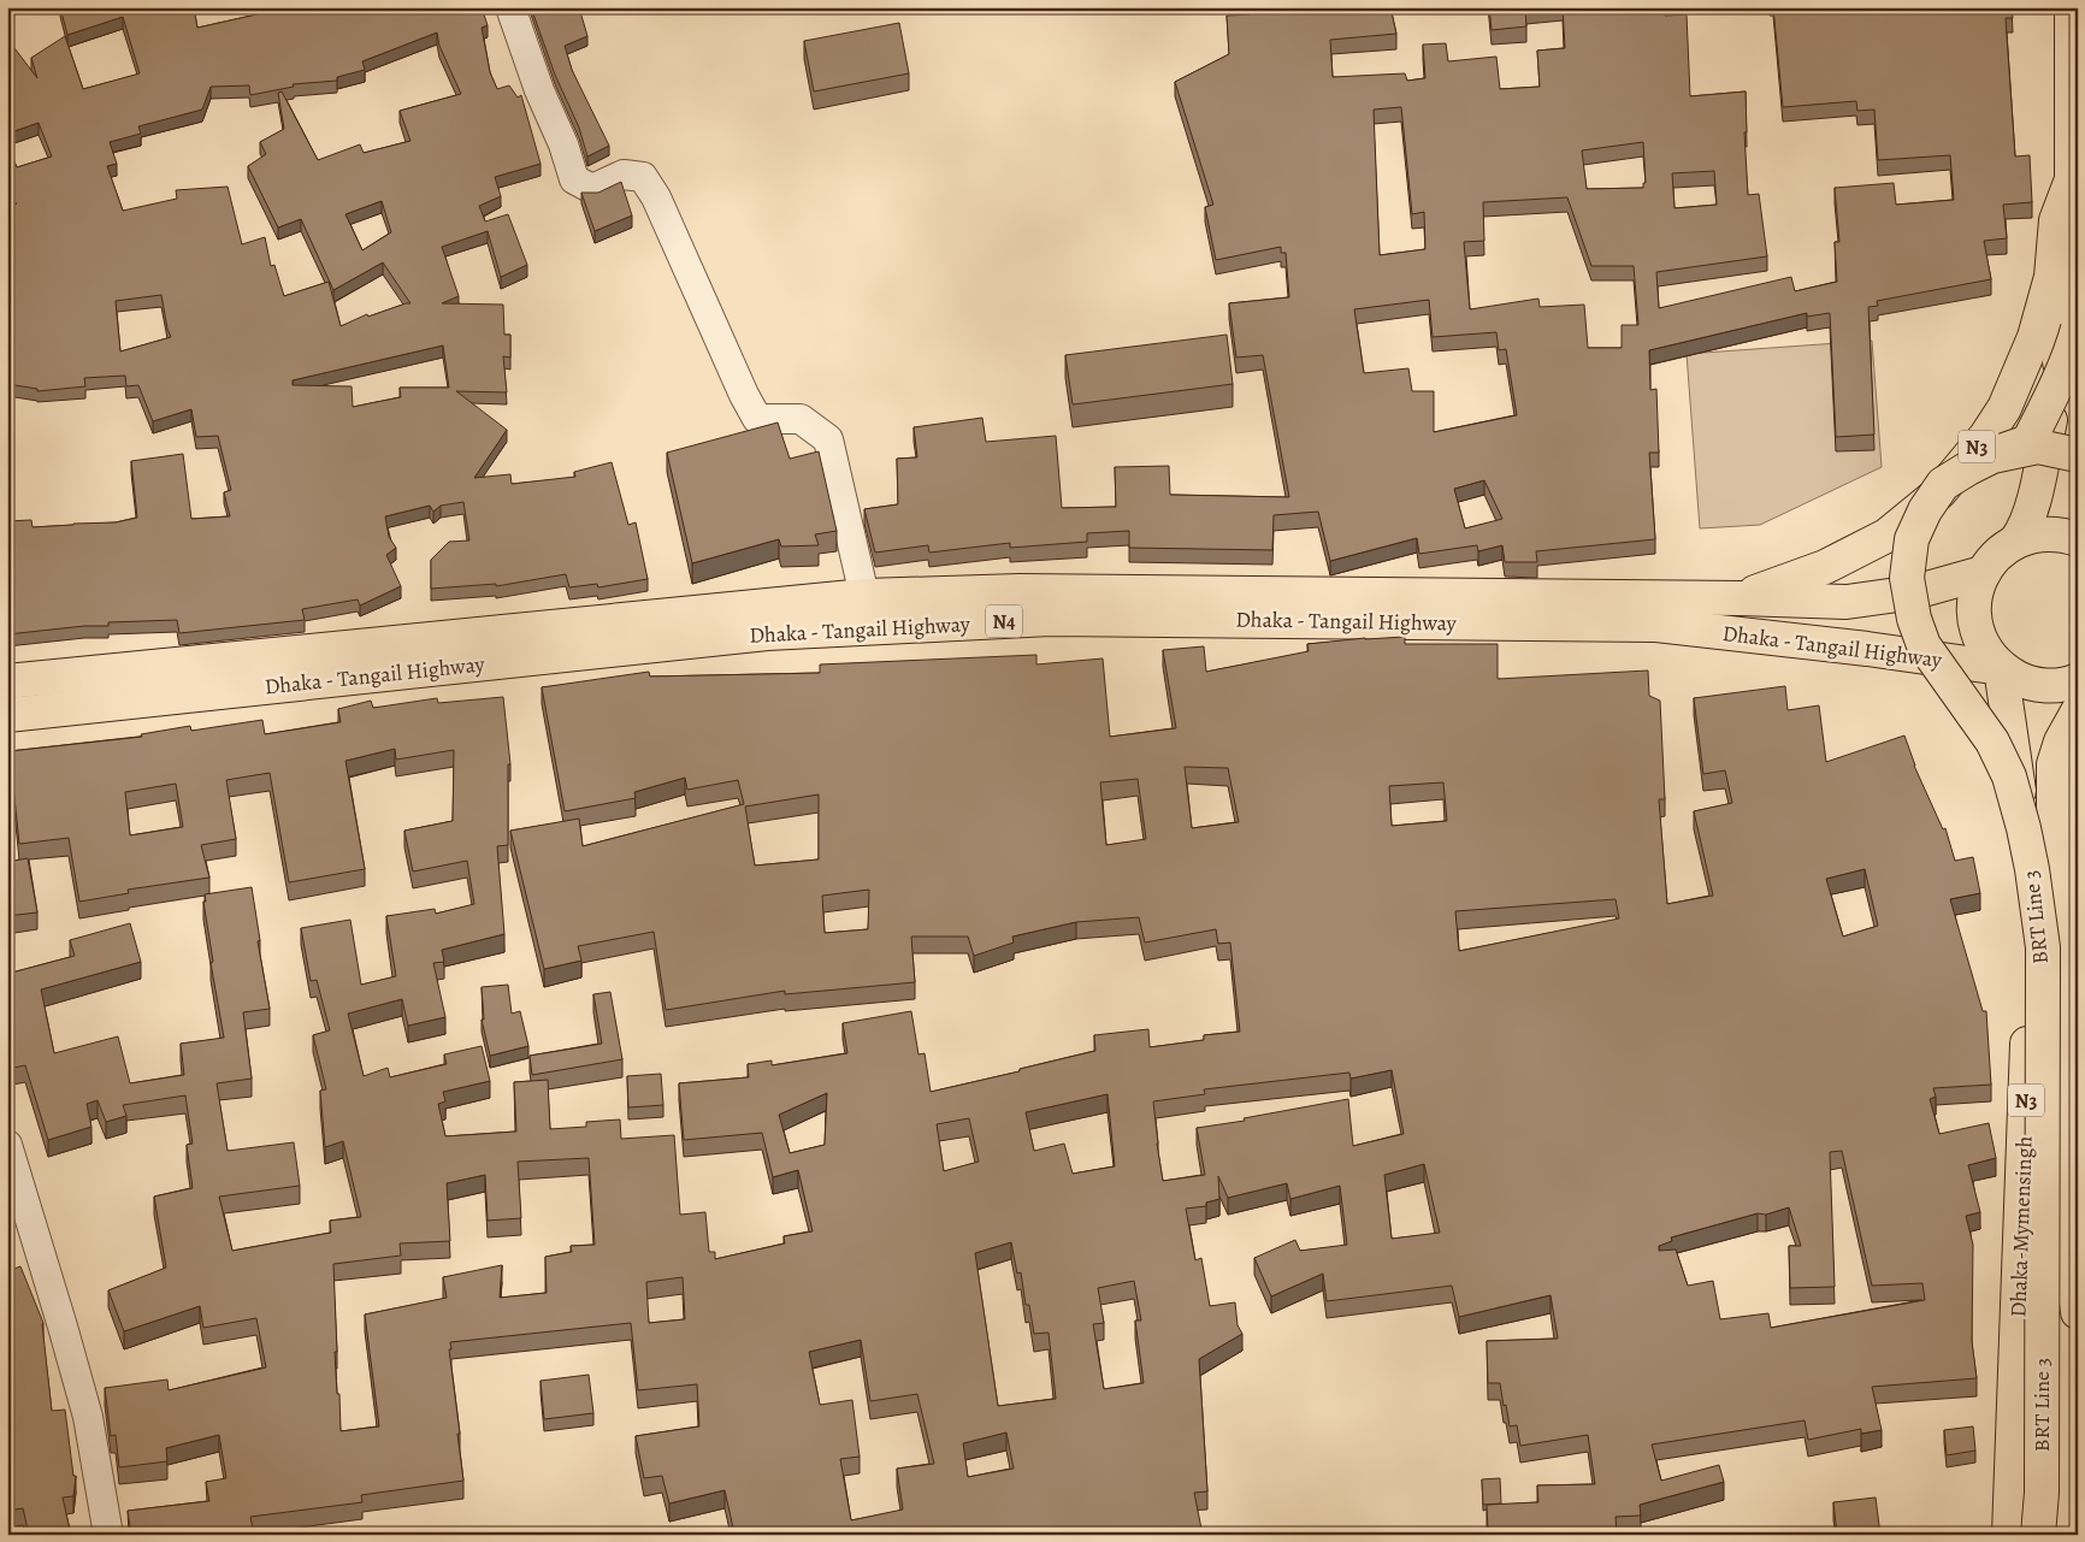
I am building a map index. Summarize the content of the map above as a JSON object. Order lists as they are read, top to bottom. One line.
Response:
{"streets":{"highway":["N3","N4","Dhaka - Tangail Highway","BRT Line 3","Dhaka-Mymensingh"]},"crossings":[["N3","Dhaka - Tangail Highway"],["N3","Dhaka-Mymensingh"],["Dhaka - Tangail Highway","Dhaka-Mymensingh"]]}
